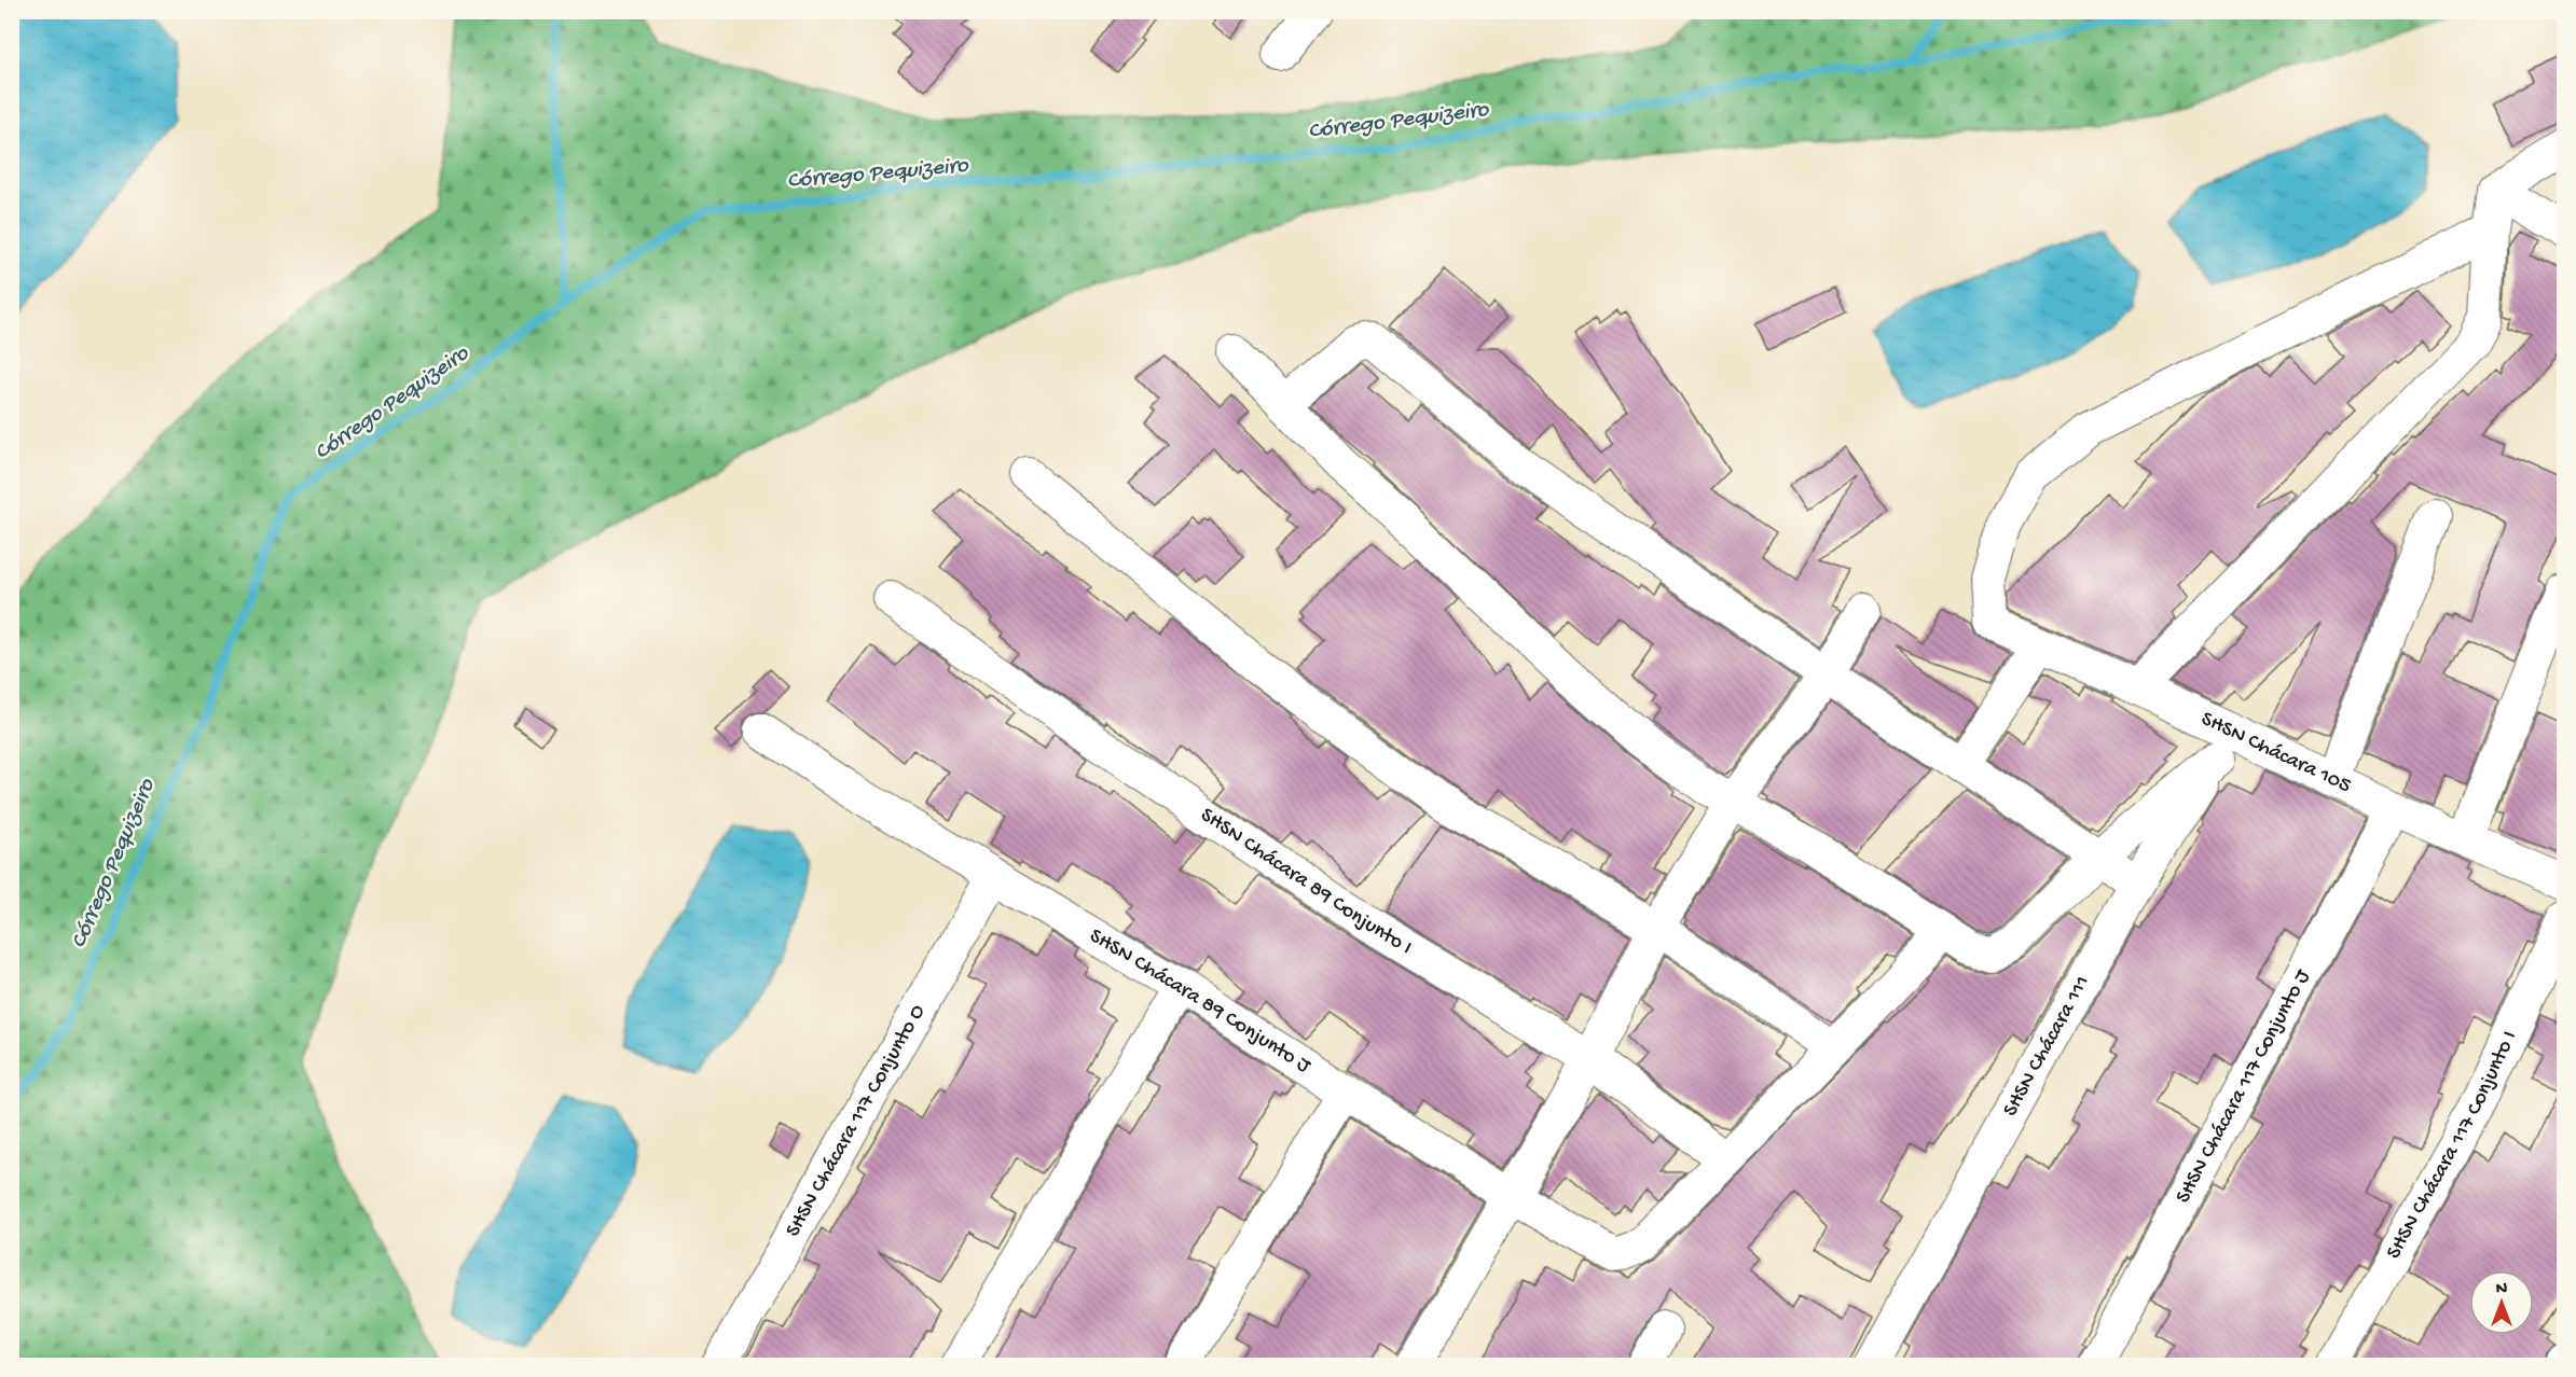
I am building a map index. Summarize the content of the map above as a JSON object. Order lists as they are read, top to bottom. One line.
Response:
{"streets":{"street":["SHSN Chácara 105","SHSN Chácara 89 Conjunto I","SHSN Chácara 89 Conjunto J","SHSN Chácara 111","SHSN Chácara 117 Conjunto J","SHSN Chácara 117 Conjunto O","SHSN Chácara 117 Conjunto I"]},"crossings":[["SHSN Chácara 105","SHSN Chácara 111"],["SHSN Chácara 105","SHSN Chácara 117 Conjunto J"],["SHSN Chácara 89 Conjunto I","SHSN Chácara 89 Conjunto J"],["SHSN Chácara 89 Conjunto J","SHSN Chácara 117 Conjunto O"]],"water":["Córrego Pequizeiro"],"north":"top"}
